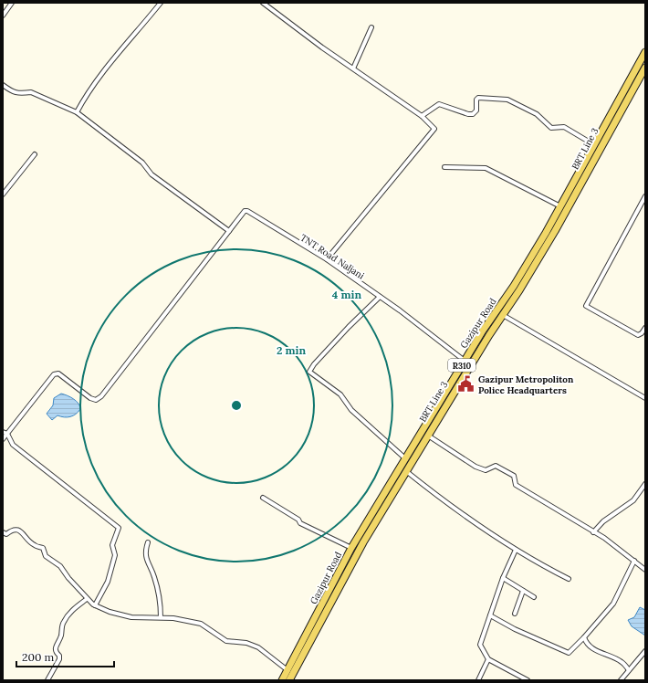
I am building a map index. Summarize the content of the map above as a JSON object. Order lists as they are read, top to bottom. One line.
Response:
{"streets":{"main road":["BRT Line 3","Gazipur Road","R310"],"street":["TNT Road Naljani"]},"crossings":[["BRT Line 3","Gazipur Road"],["TNT Road Naljani","Gazipur Road"]],"places":{"public building":["Gazipur Metropoliton Police Headquarters"]},"scale_bar":"200 m","rings":["4 min","2 min"]}
